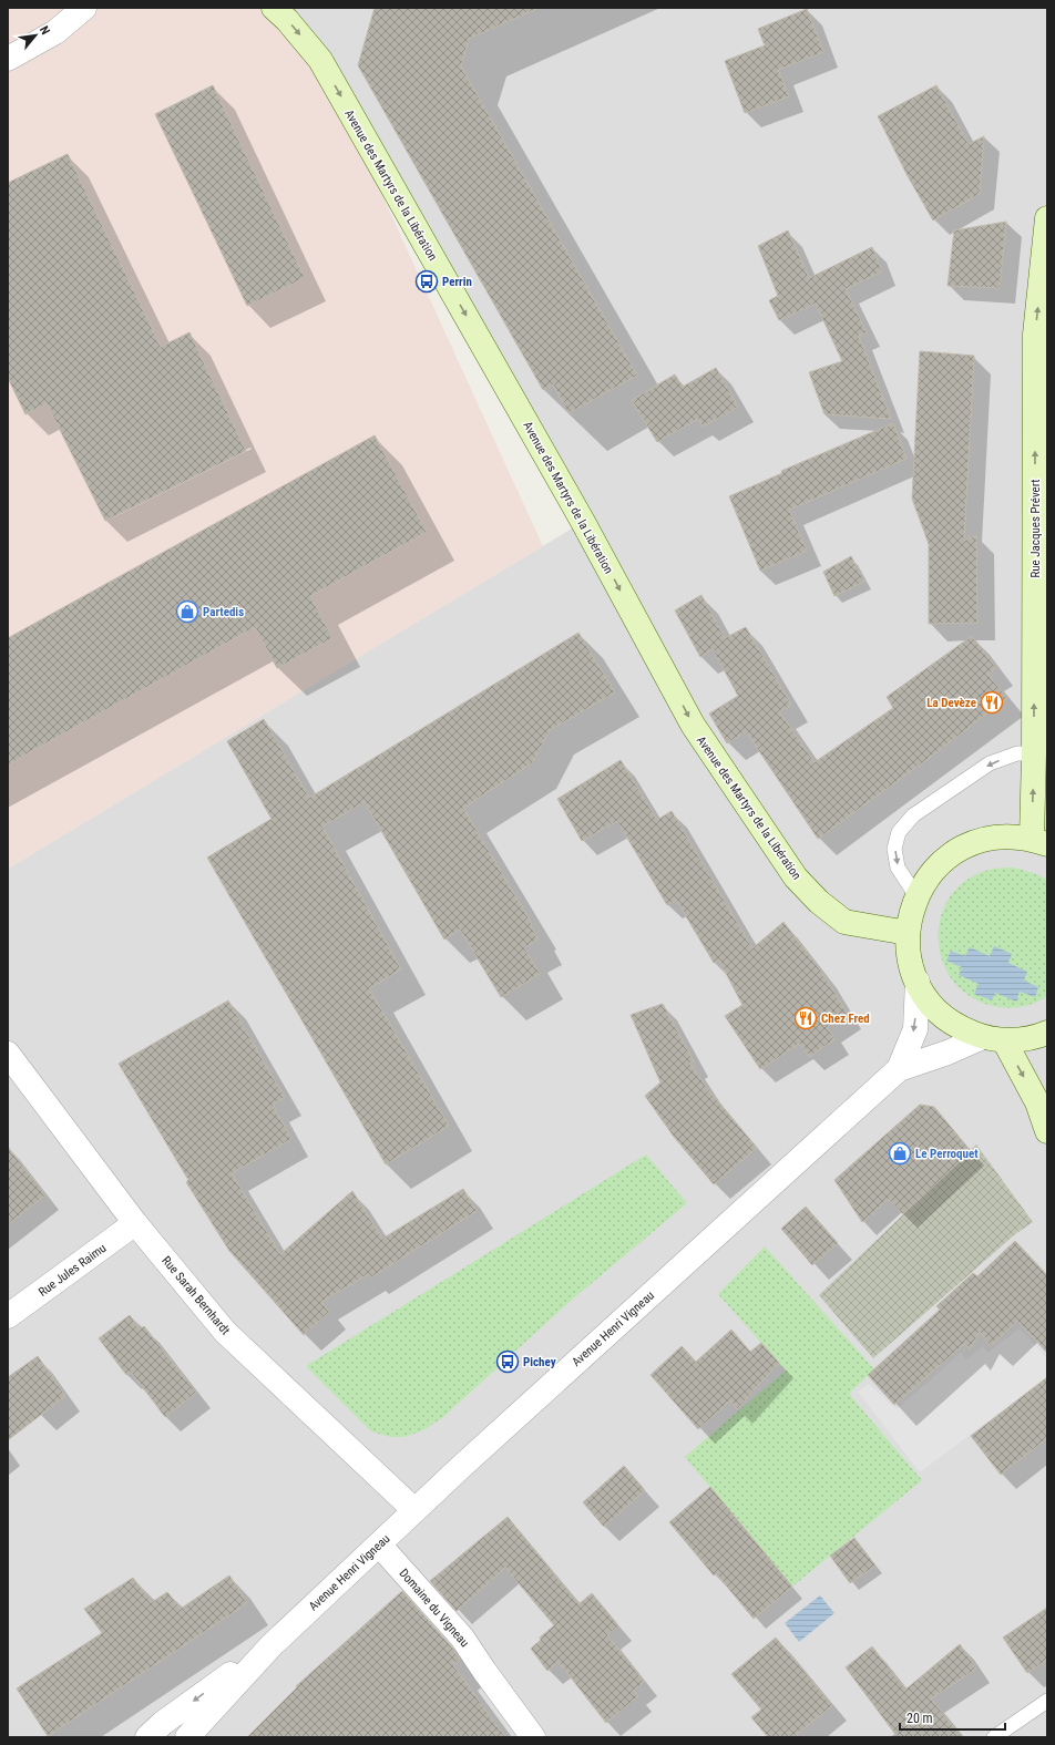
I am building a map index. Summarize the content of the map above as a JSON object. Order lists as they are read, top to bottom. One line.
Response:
{"streets":{"main road":["Avenue des Martyrs de la Libération","Rue Jacques Prévert"],"street":["Rue Jules Raimu","Rue Sarah Bernhardt","Avenue Henri Vigneau","Domaine du Vigneau"]},"crossings":[["Rue Jules Raimu","Rue Sarah Bernhardt"],["Rue Sarah Bernhardt","Avenue Henri Vigneau"],["Avenue Henri Vigneau","Domaine du Vigneau"]],"one_way":["Avenue des Martyrs de la Libération","Rue Jacques Prévert"],"places":{"bus stop":["Perrin","Pichey"],"shop":["Partedis","Le Perroquet"],"restaurant":["La Devèze","Chez Fred"]},"scale_bar":"20 m","north":"top right"}
